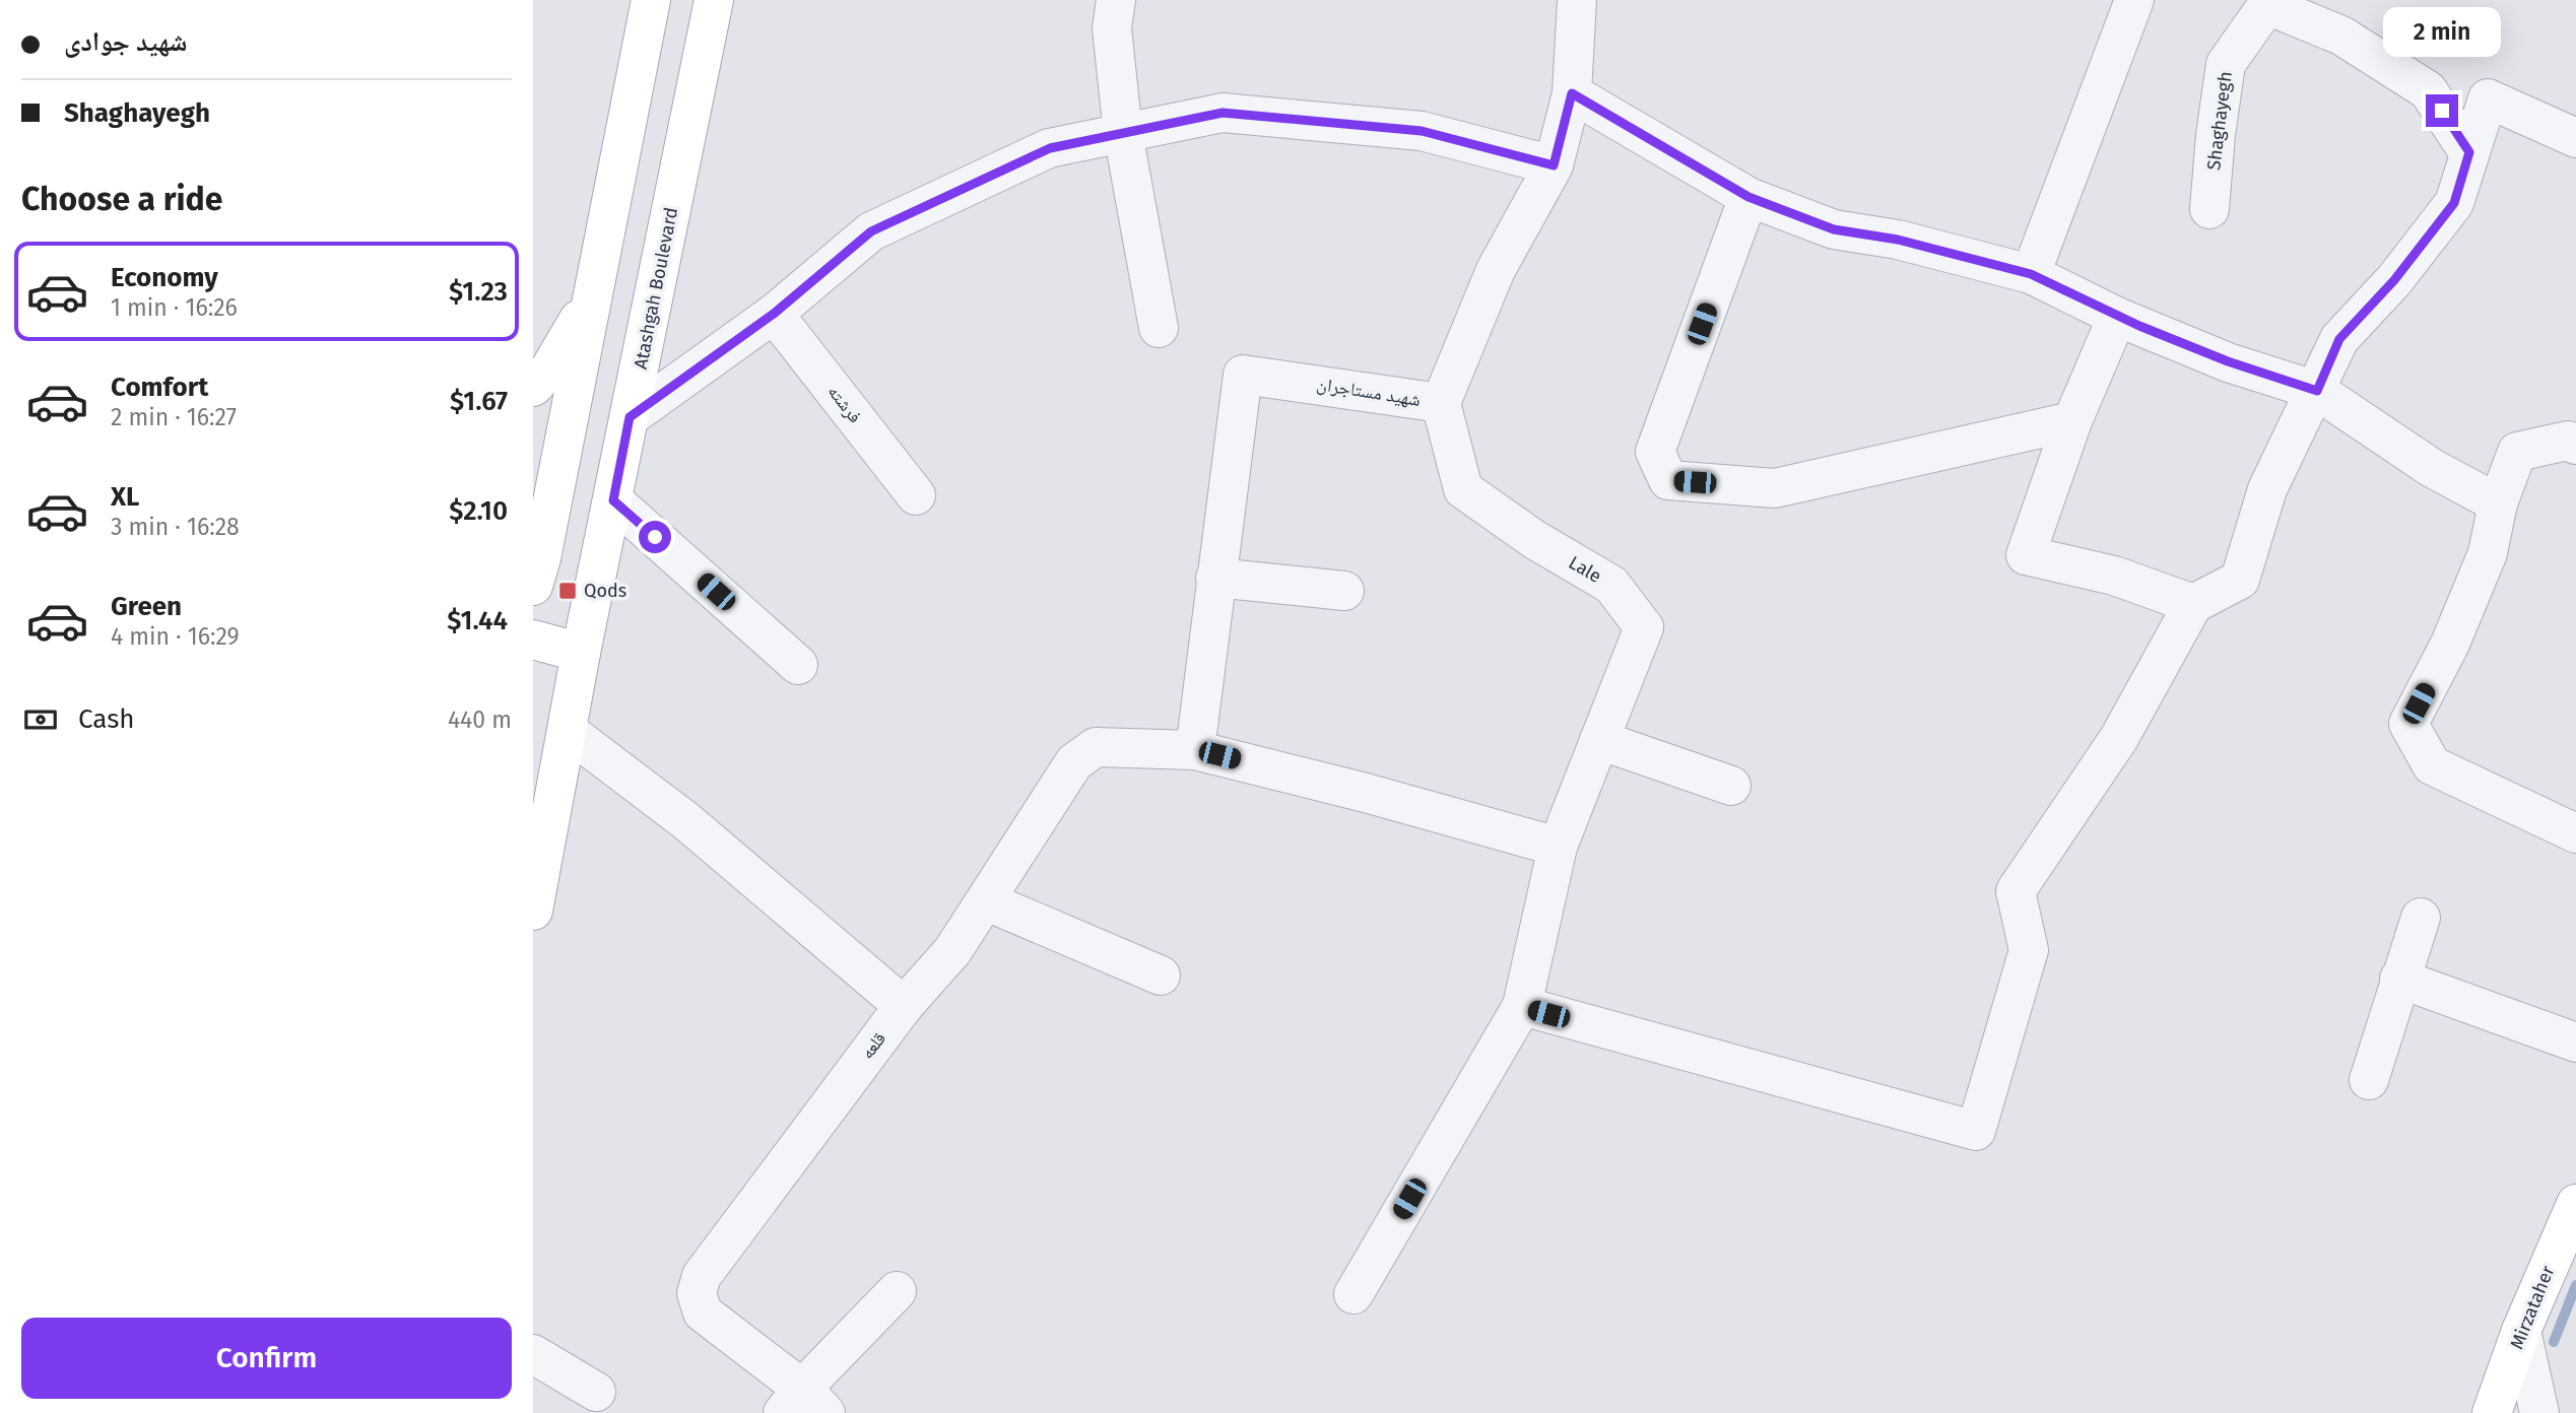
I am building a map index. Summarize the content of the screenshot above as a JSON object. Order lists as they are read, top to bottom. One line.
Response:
{"streets":{"main road":["Atashgah Boulevard","Mirzataher"],"street":["Shaghayegh","شهید مستاجران","فرشته","Lale","قلعه"]},"crossings":[["شهید مستاجران","Lale"],["شهید مستاجران","قلعه"],["Lale","قلعه"]],"places":{"transit":["Qods"]},"page":{"banner":["شهید جوادی","Shaghayegh"],"bubble":"2 min","heading":"Choose a ride","list":[{"name":"Economy","note":"1 min · 16:26","value":"$1.23"},{"name":"Comfort","note":"2 min · 16:27","value":"$1.67"},{"name":"XL","note":"3 min · 16:28","value":"$2.10"},{"name":"Green","note":"4 min · 16:29","value":"$1.44"}],"pay":["Cash","440 m"],"buttons":"Confirm"}}
